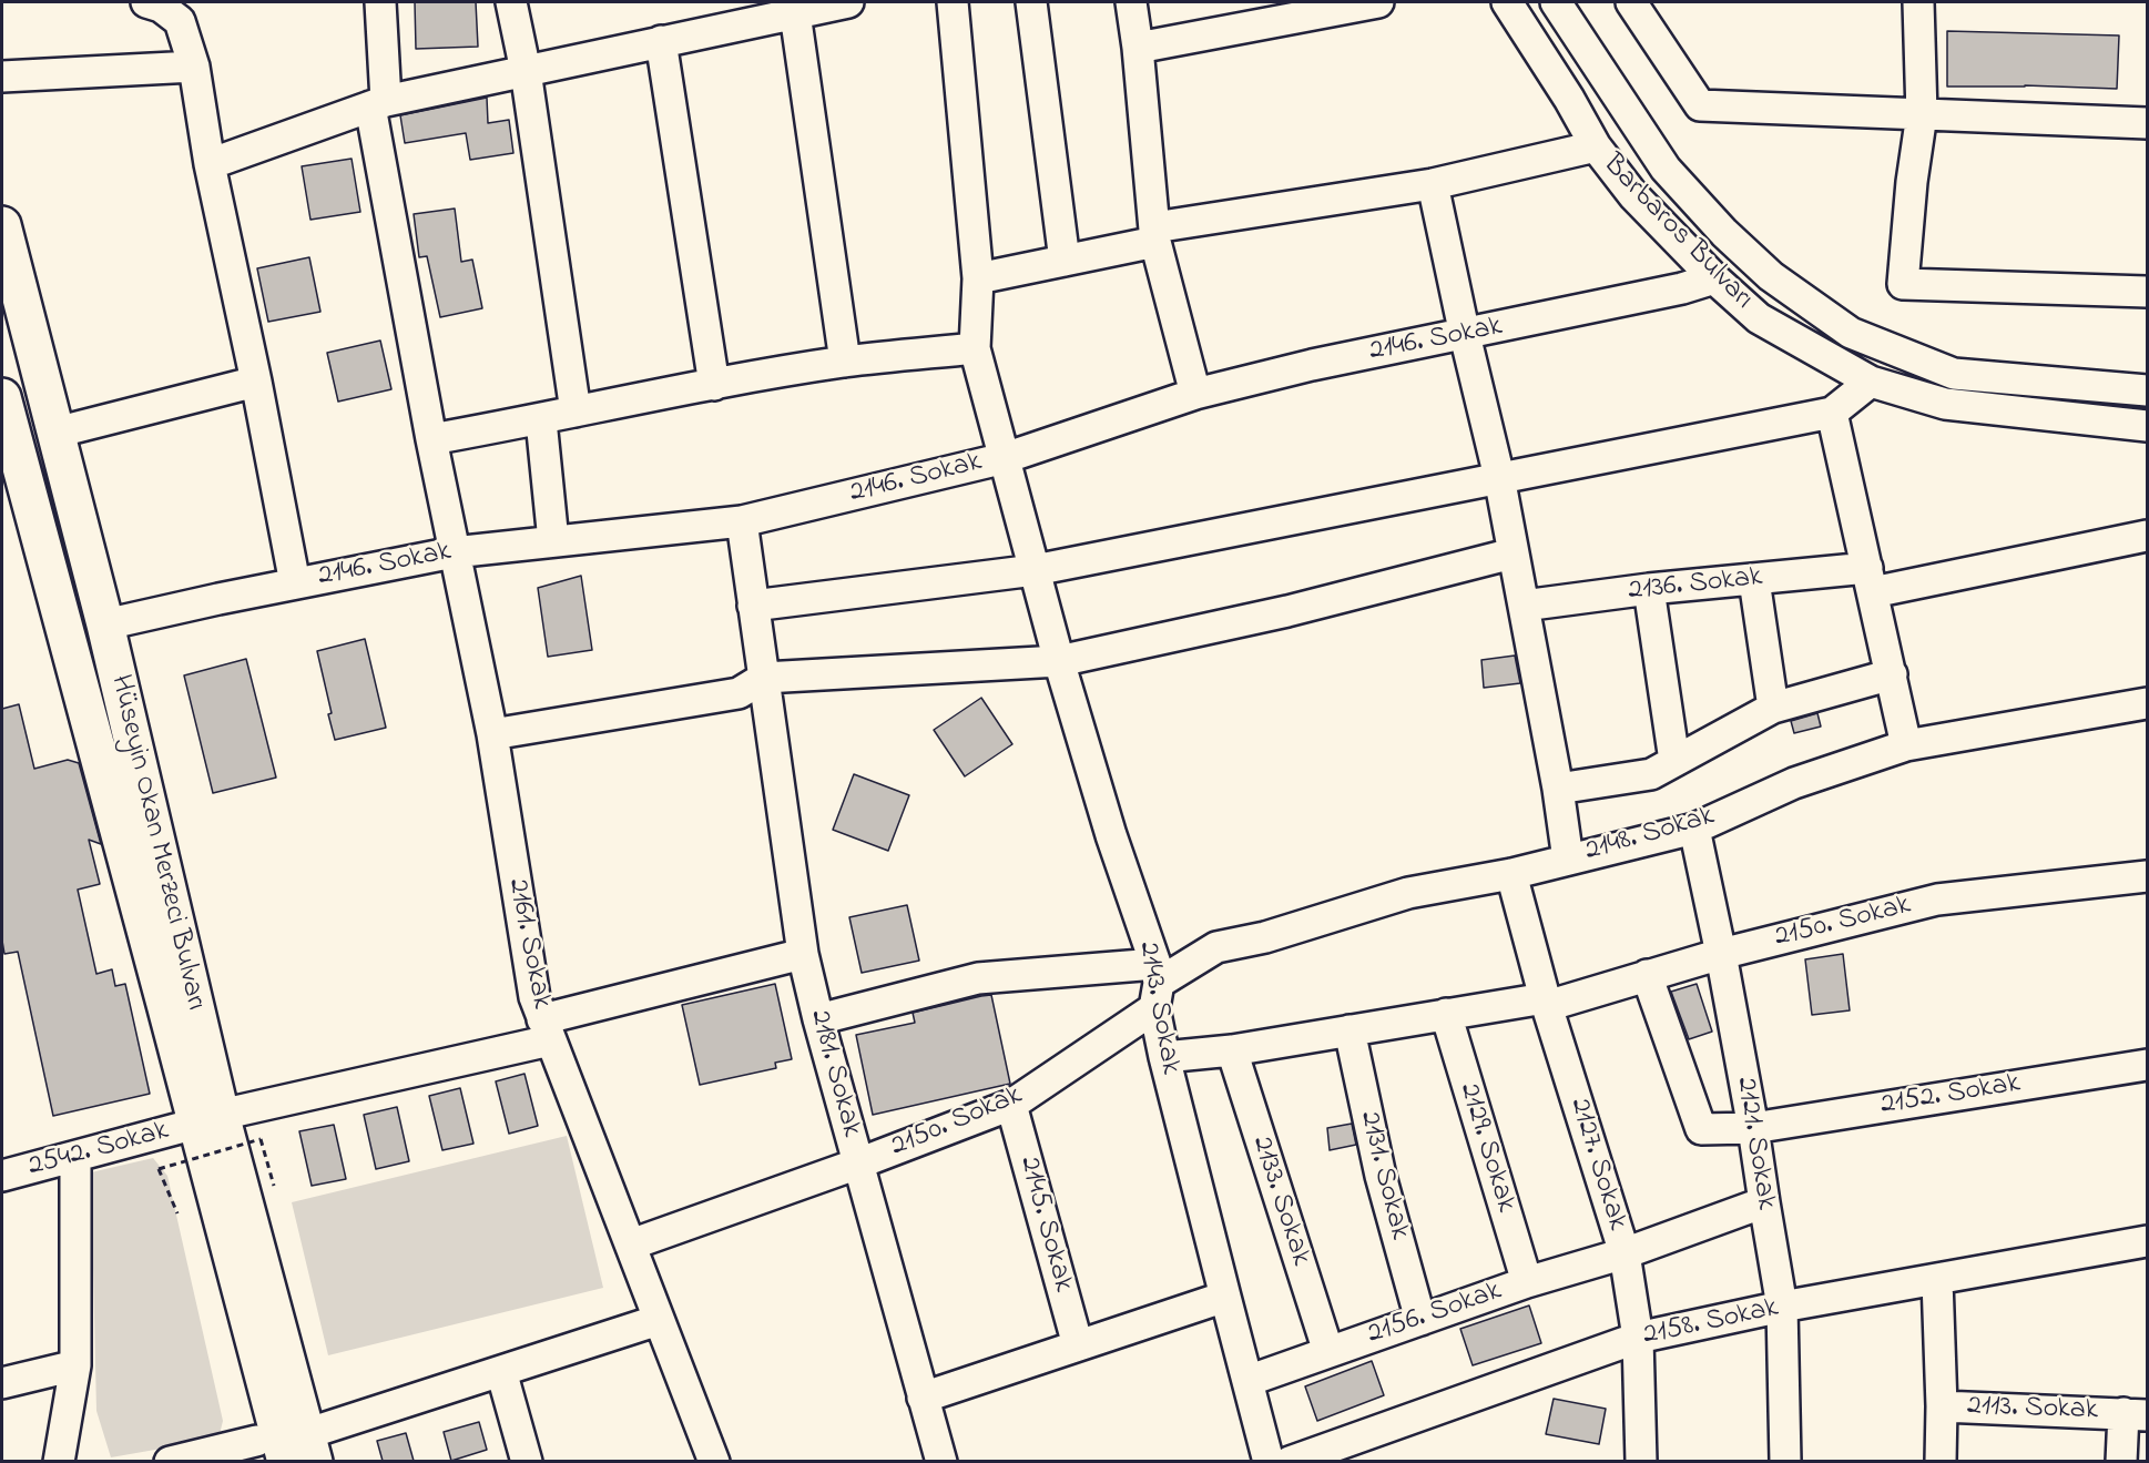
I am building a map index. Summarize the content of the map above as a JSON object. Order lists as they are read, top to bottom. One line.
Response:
{"streets":{"main road":["Hüseyin Okan Merzeci Bulvarı"],"street":["Barbaros Bulvarı","2146. Sokak","2136. Sokak","2148. Sokak","2150. Sokak","2161. Sokak","2143. Sokak","2181. Sokak","2152. Sokak","2121. Sokak","2129. Sokak","2542. Sokak","2127. Sokak","2131. Sokak","2133. Sokak","2145. Sokak","2156. Sokak","2158. Sokak","2113. Sokak"]},"crossings":[["Barbaros Bulvarı","2146. Sokak"],["2146. Sokak","Hüseyin Okan Merzeci Bulvarı"],["2146. Sokak","2161. Sokak"],["2146. Sokak","2143. Sokak"],["2146. Sokak","2181. Sokak"],["2148. Sokak","2150. Sokak"],["2148. Sokak","2143. Sokak"],["2148. Sokak","2121. Sokak"],["2148. Sokak","2127. Sokak"],["Hüseyin Okan Merzeci Bulvarı","2542. Sokak"],["2150. Sokak","2161. Sokak"],["2150. Sokak","2143. Sokak"],["2150. Sokak","2181. Sokak"],["2150. Sokak","2152. Sokak"],["2150. Sokak","2121. Sokak"],["2150. Sokak","2129. Sokak"],["2150. Sokak","2127. Sokak"],["2150. Sokak","2131. Sokak"],["2150. Sokak","2133. Sokak"],["2150. Sokak","2145. Sokak"],["2161. Sokak","2542. Sokak"],["2143. Sokak","2156. Sokak"],["2181. Sokak","2542. Sokak"],["2152. Sokak","2121. Sokak"],["2121. Sokak","2156. Sokak"],["2121. Sokak","2158. Sokak"],["2129. Sokak","2156. Sokak"],["2127. Sokak","2156. Sokak"],["2127. Sokak","2158. Sokak"],["2131. Sokak","2156. Sokak"],["2133. Sokak","2156. Sokak"]]}
